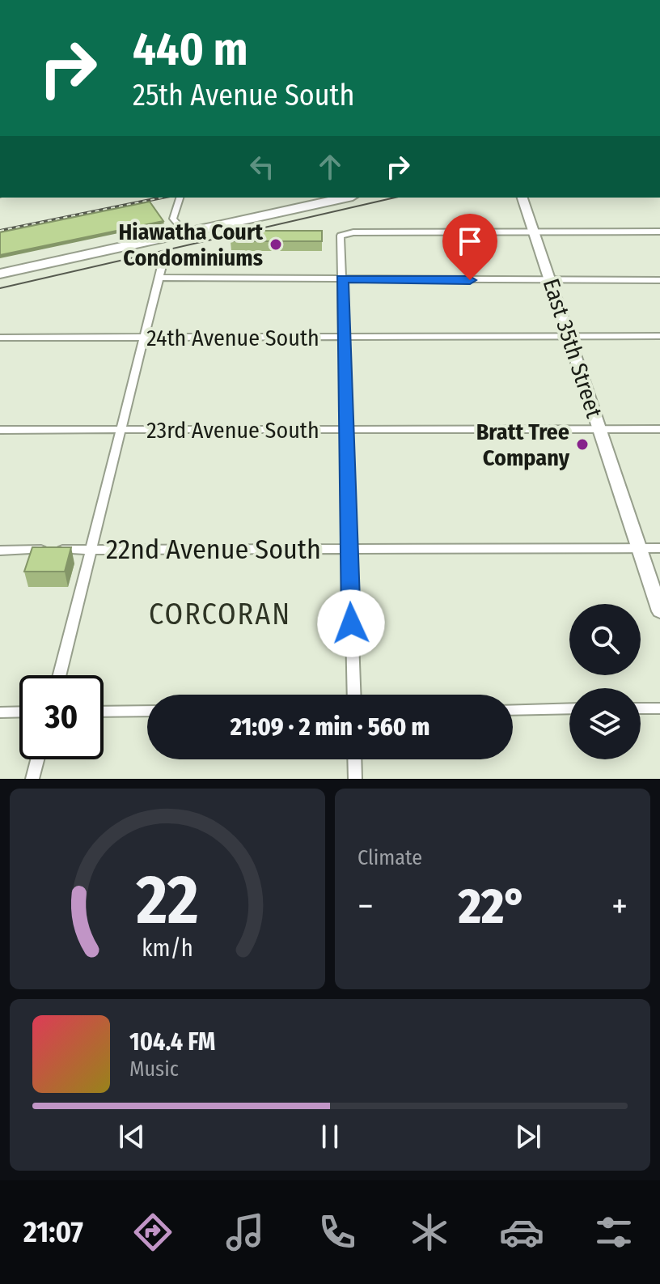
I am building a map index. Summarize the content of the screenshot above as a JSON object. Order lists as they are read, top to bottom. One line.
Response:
{"streets":{"street":["24th Avenue South","East 35th Street","23rd Avenue South","22nd Avenue South"]},"crossings":[["24th Avenue South","East 35th Street"],["East 35th Street","23rd Avenue South"],["East 35th Street","22nd Avenue South"]],"districts":["CORCORAN"],"places":["Hiawatha Court Condominiums","Bratt Tree Company"],"page":{"turn":["440 m","25th Avenue South"],"limit":"30","trip":"21:09 · 2 min · 560 m","tile":"Climate","heat":["−","22°","+"],"song":["104.4 FM","Music"],"tabs":"21:07","gauge":["22","km/h"]}}
